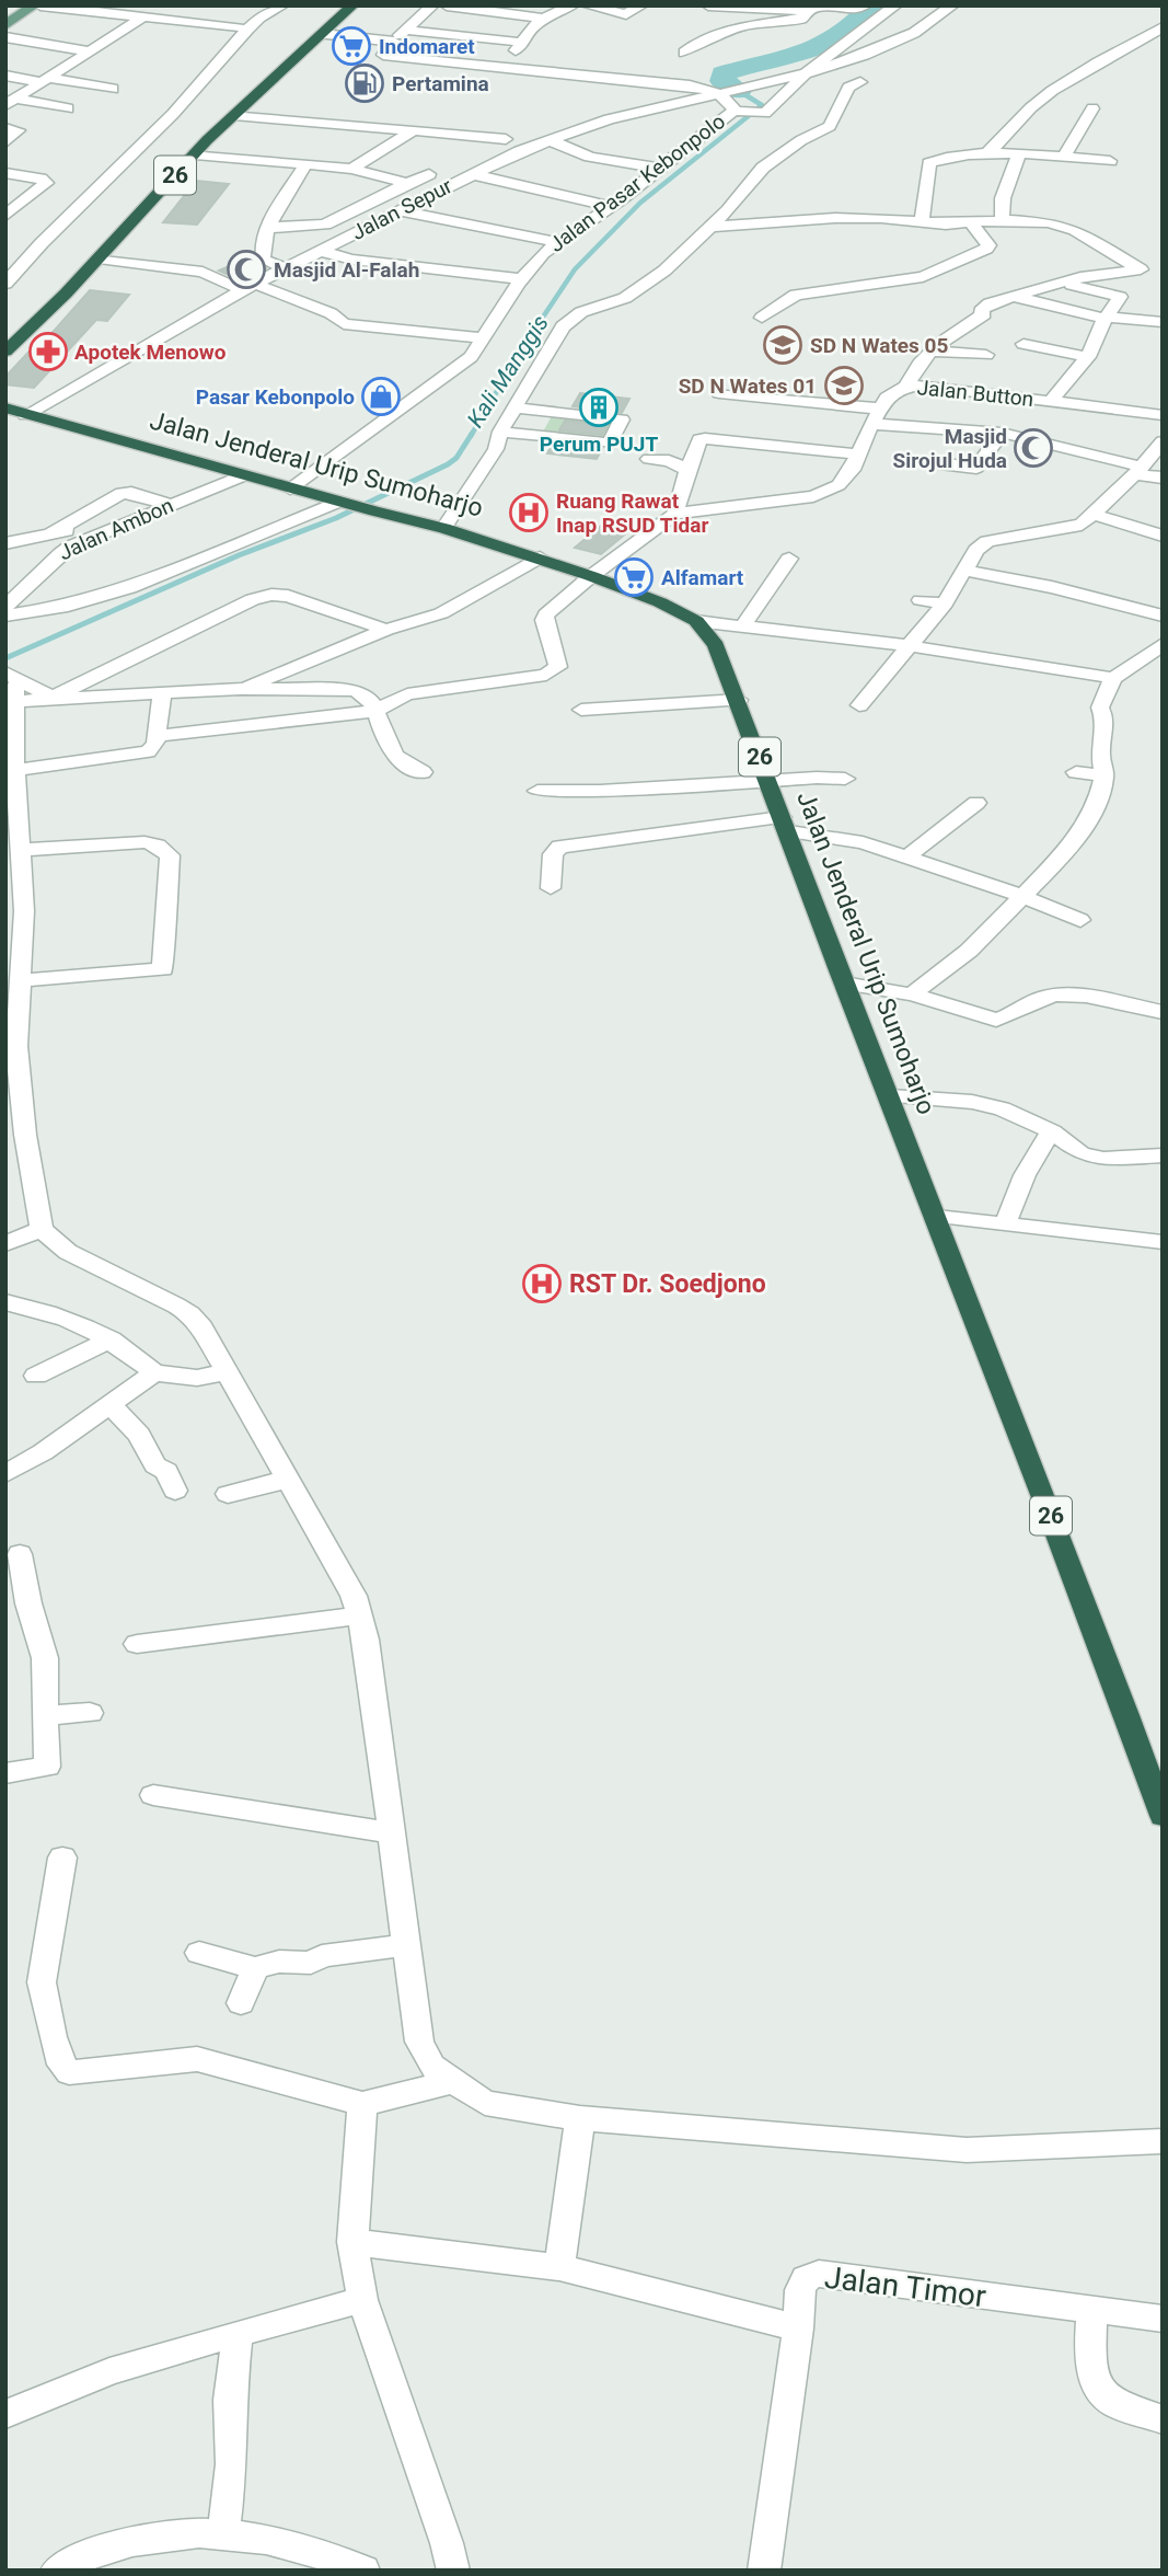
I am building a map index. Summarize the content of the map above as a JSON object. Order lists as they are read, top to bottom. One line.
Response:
{"streets":{"highway":["26","Jalan Jenderal Urip Sumoharjo"],"street":["Jalan Pasar Kebonpolo","Jalan Sepur","Jalan Button","Jalan Ambon","Jalan Timor"]},"crossings":[["Jalan Pasar Kebonpolo","Jalan Sepur"],["Jalan Pasar Kebonpolo","Jalan Jenderal Urip Sumoharjo"],["Jalan Sepur","Jalan Jenderal Urip Sumoharjo"],["Jalan Button","Jalan Jenderal Urip Sumoharjo"],["Jalan Jenderal Urip Sumoharjo","Jalan Ambon"]],"water":["Kali Manggis"],"places":{"supermarket":["Indomaret","Alfamart"],"fuel station":["Pertamina"],"mosque":["Masjid Al-Falah","Masjid Sirojul Huda"],"school or university":["SD N Wates 05","SD N Wates 01"],"pharmacy":["Apotek Menowo"],"shop":["Pasar Kebonpolo"],"building":["Perum PUJT"],"hospital":["Ruang Rawat Inap RSUD Tidar","RST Dr. Soedjono"]}}
